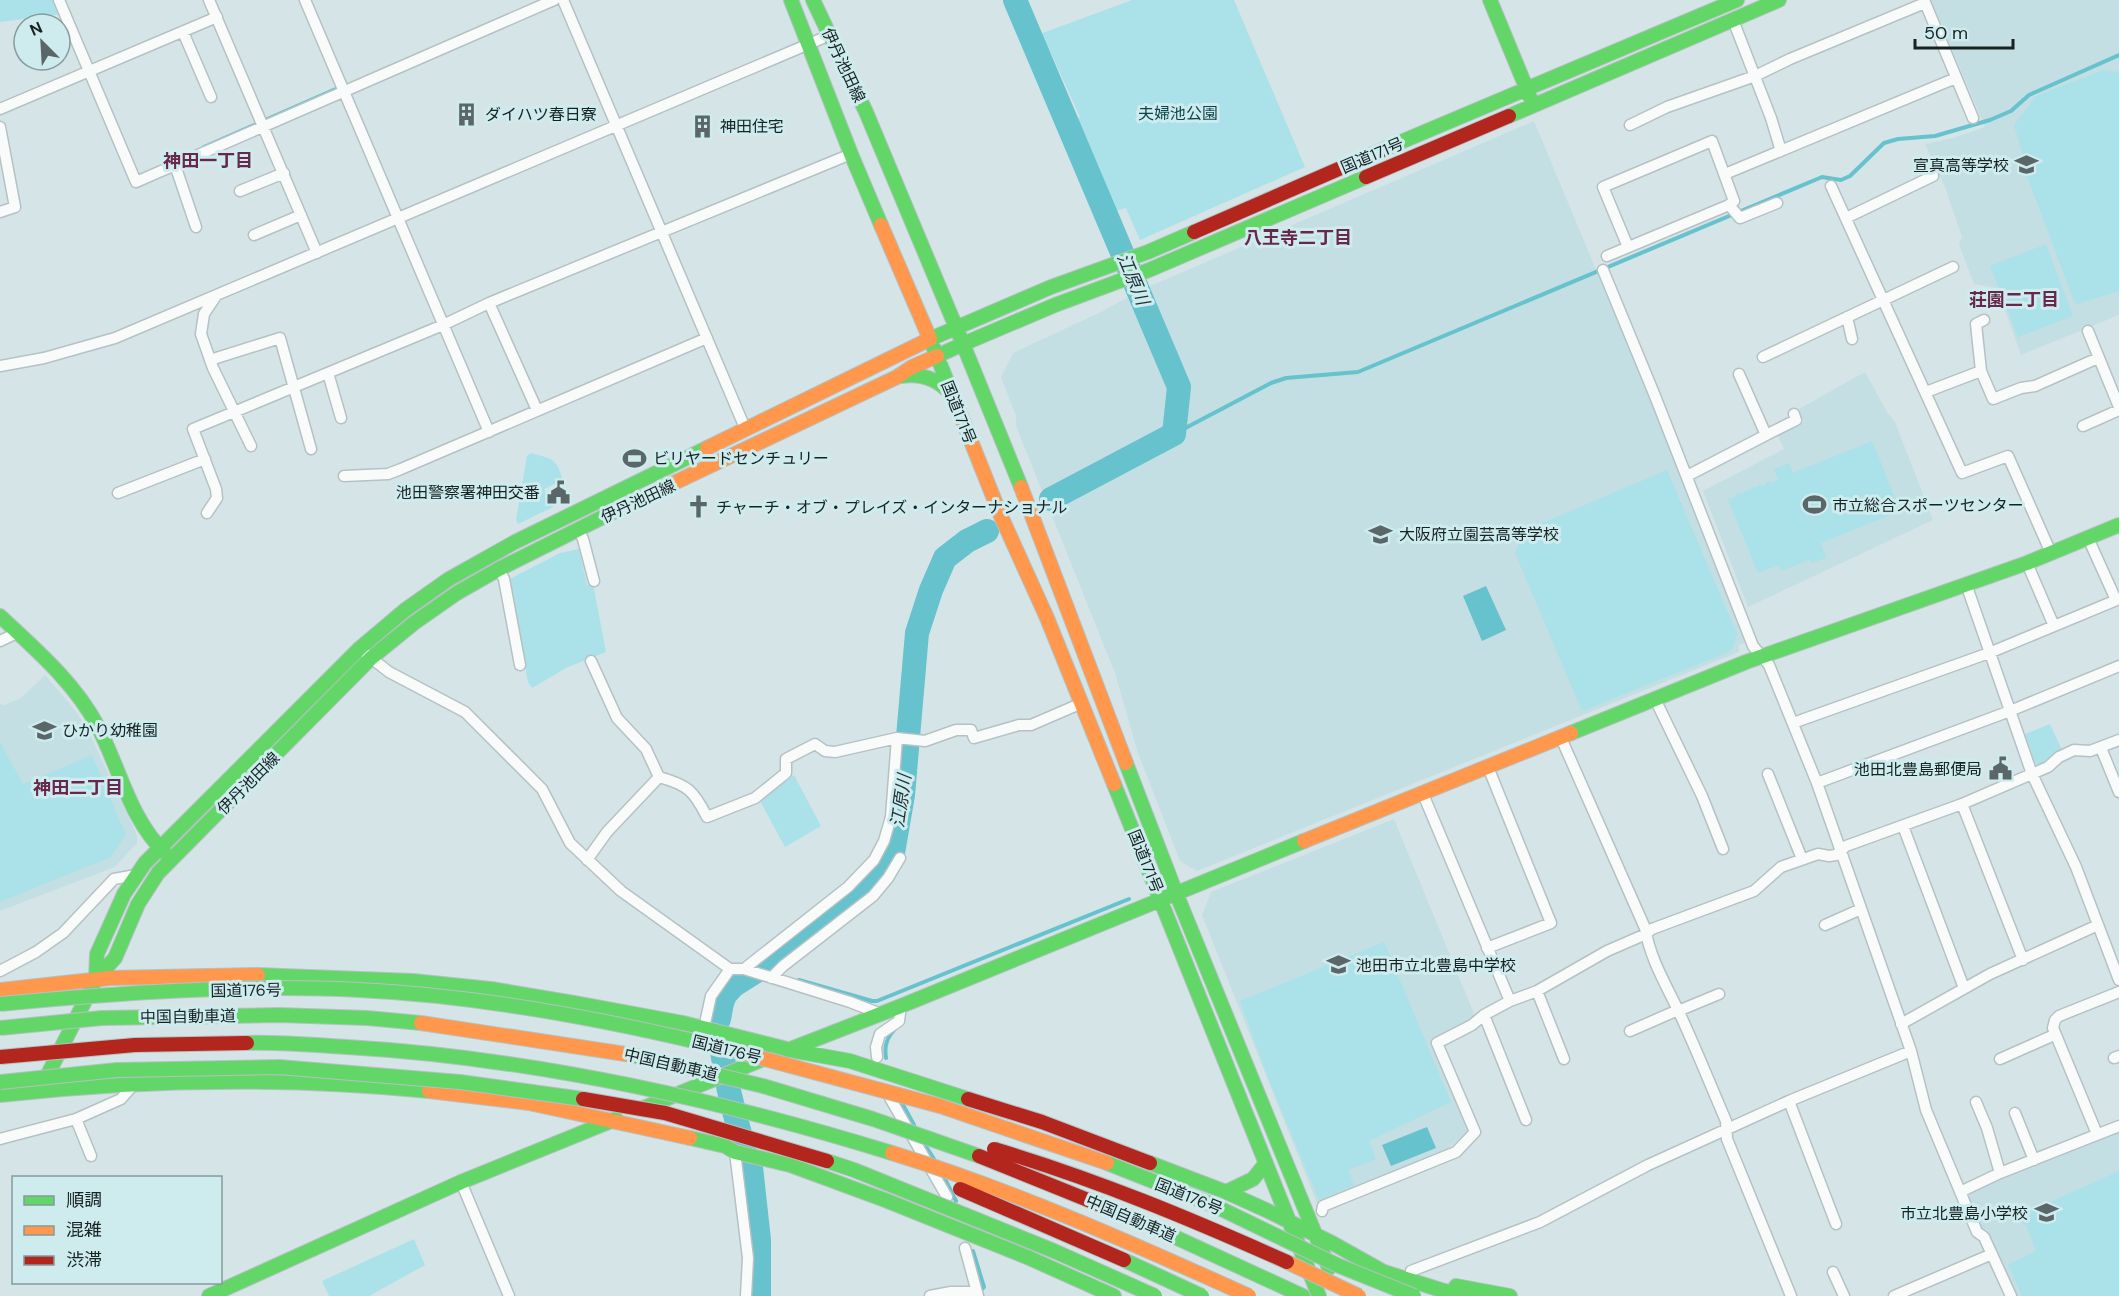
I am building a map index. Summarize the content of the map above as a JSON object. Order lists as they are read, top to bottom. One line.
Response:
{"streets":{"main road":["伊丹池田線","国道171号","国道176号","中国自動車道"]},"crossings":[["伊丹池田線","国道171号"]],"districts":["神田一丁目","八王寺二丁目","荘園二丁目","神田二丁目"],"water":["江原川"],"parks":["夫婦池公園"],"places":{"building":["ダイハツ春日寮","神田住宅"],"school or university":["宣真高等学校","大阪府立園芸高等学校","ひかり幼稚園","池田市立北豊島中学校","市立北豊島小学校"],"sports":["ビリヤードセンチュリー","市立総合スポーツセンター"],"public building":["池田警察署神田交番","池田北豊島郵便局"],"church":["チャーチ・オブ・プレイズ・インターナショナル"]},"legend":["順調","混雑","渋滞"],"scale_bar":"50 m","north":"top left"}
